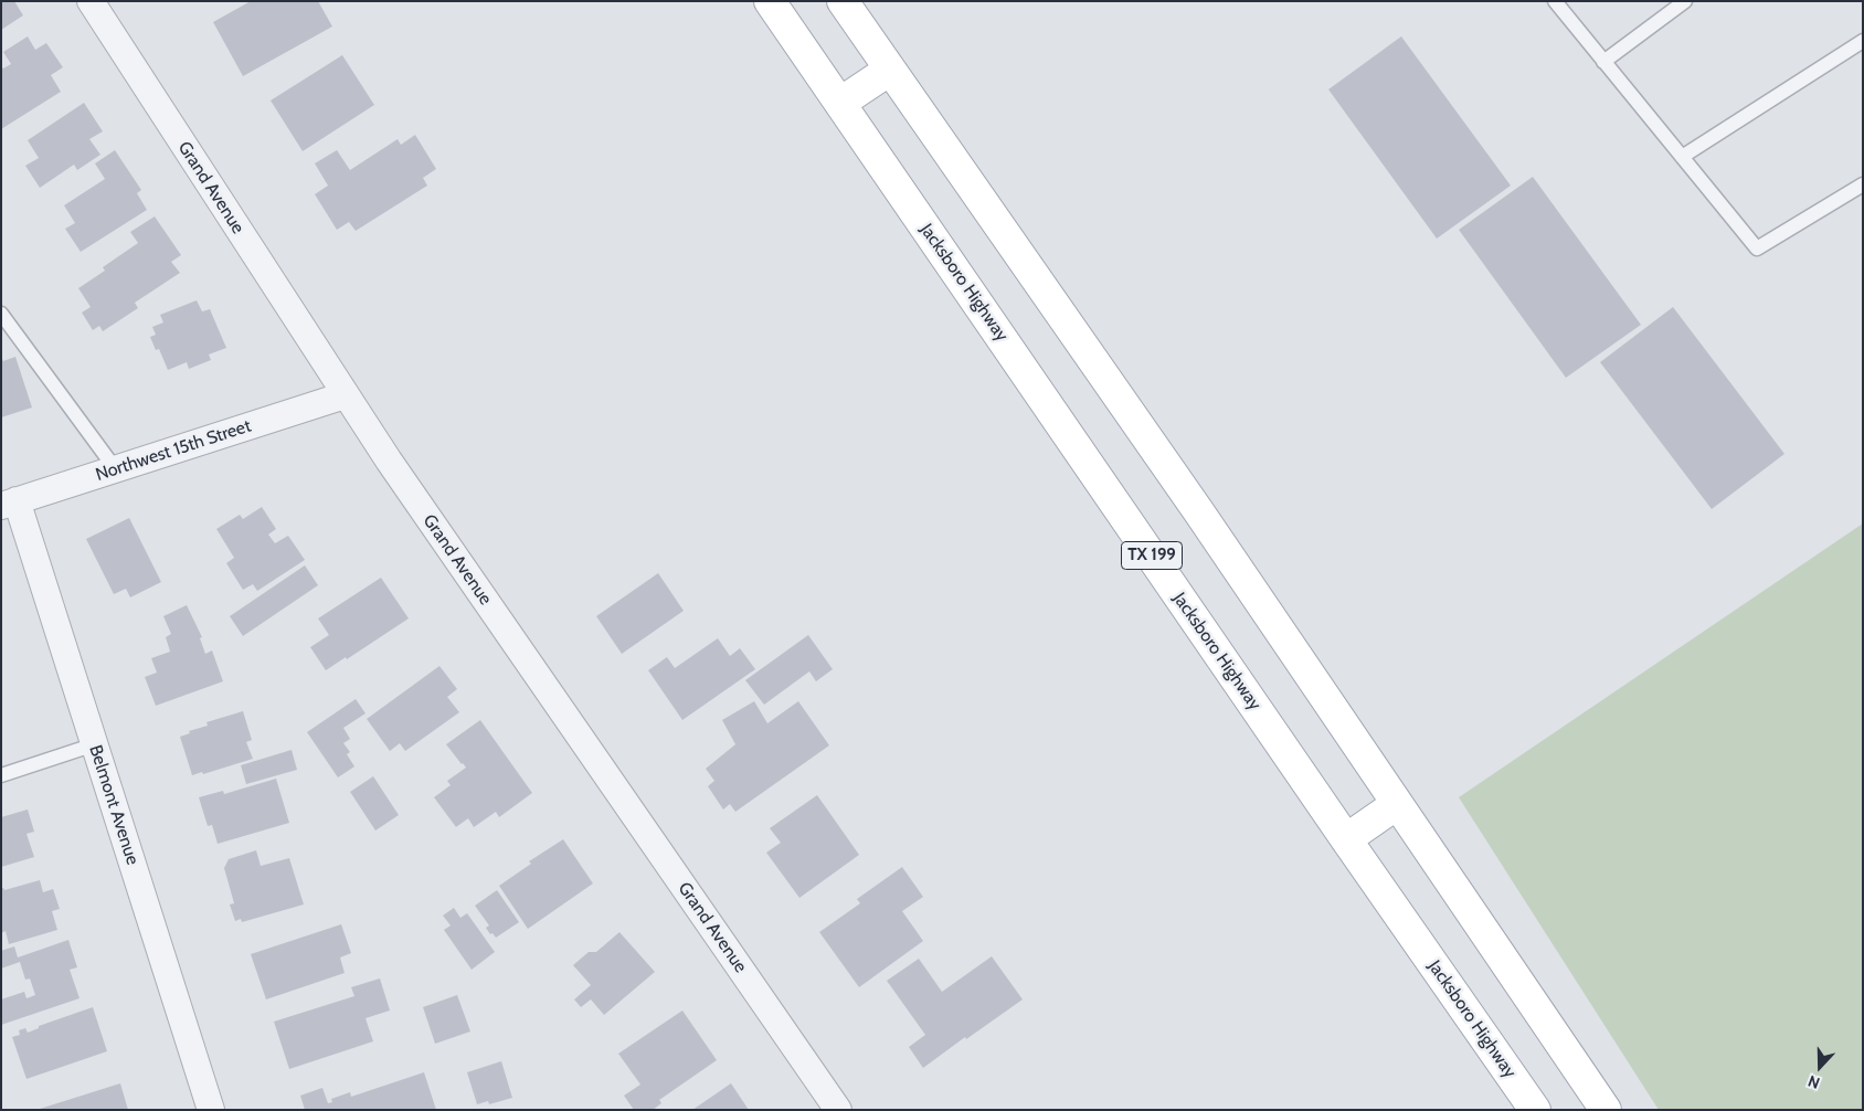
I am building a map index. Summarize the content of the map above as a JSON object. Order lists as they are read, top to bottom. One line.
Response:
{"streets":{"main road":["Jacksboro Highway","TX 199"],"street":["Grand Avenue","Northwest 15th Street","Belmont Avenue"]},"crossings":[["Grand Avenue","Northwest 15th Street"],["Northwest 15th Street","Belmont Avenue"]],"north":"bottom"}
